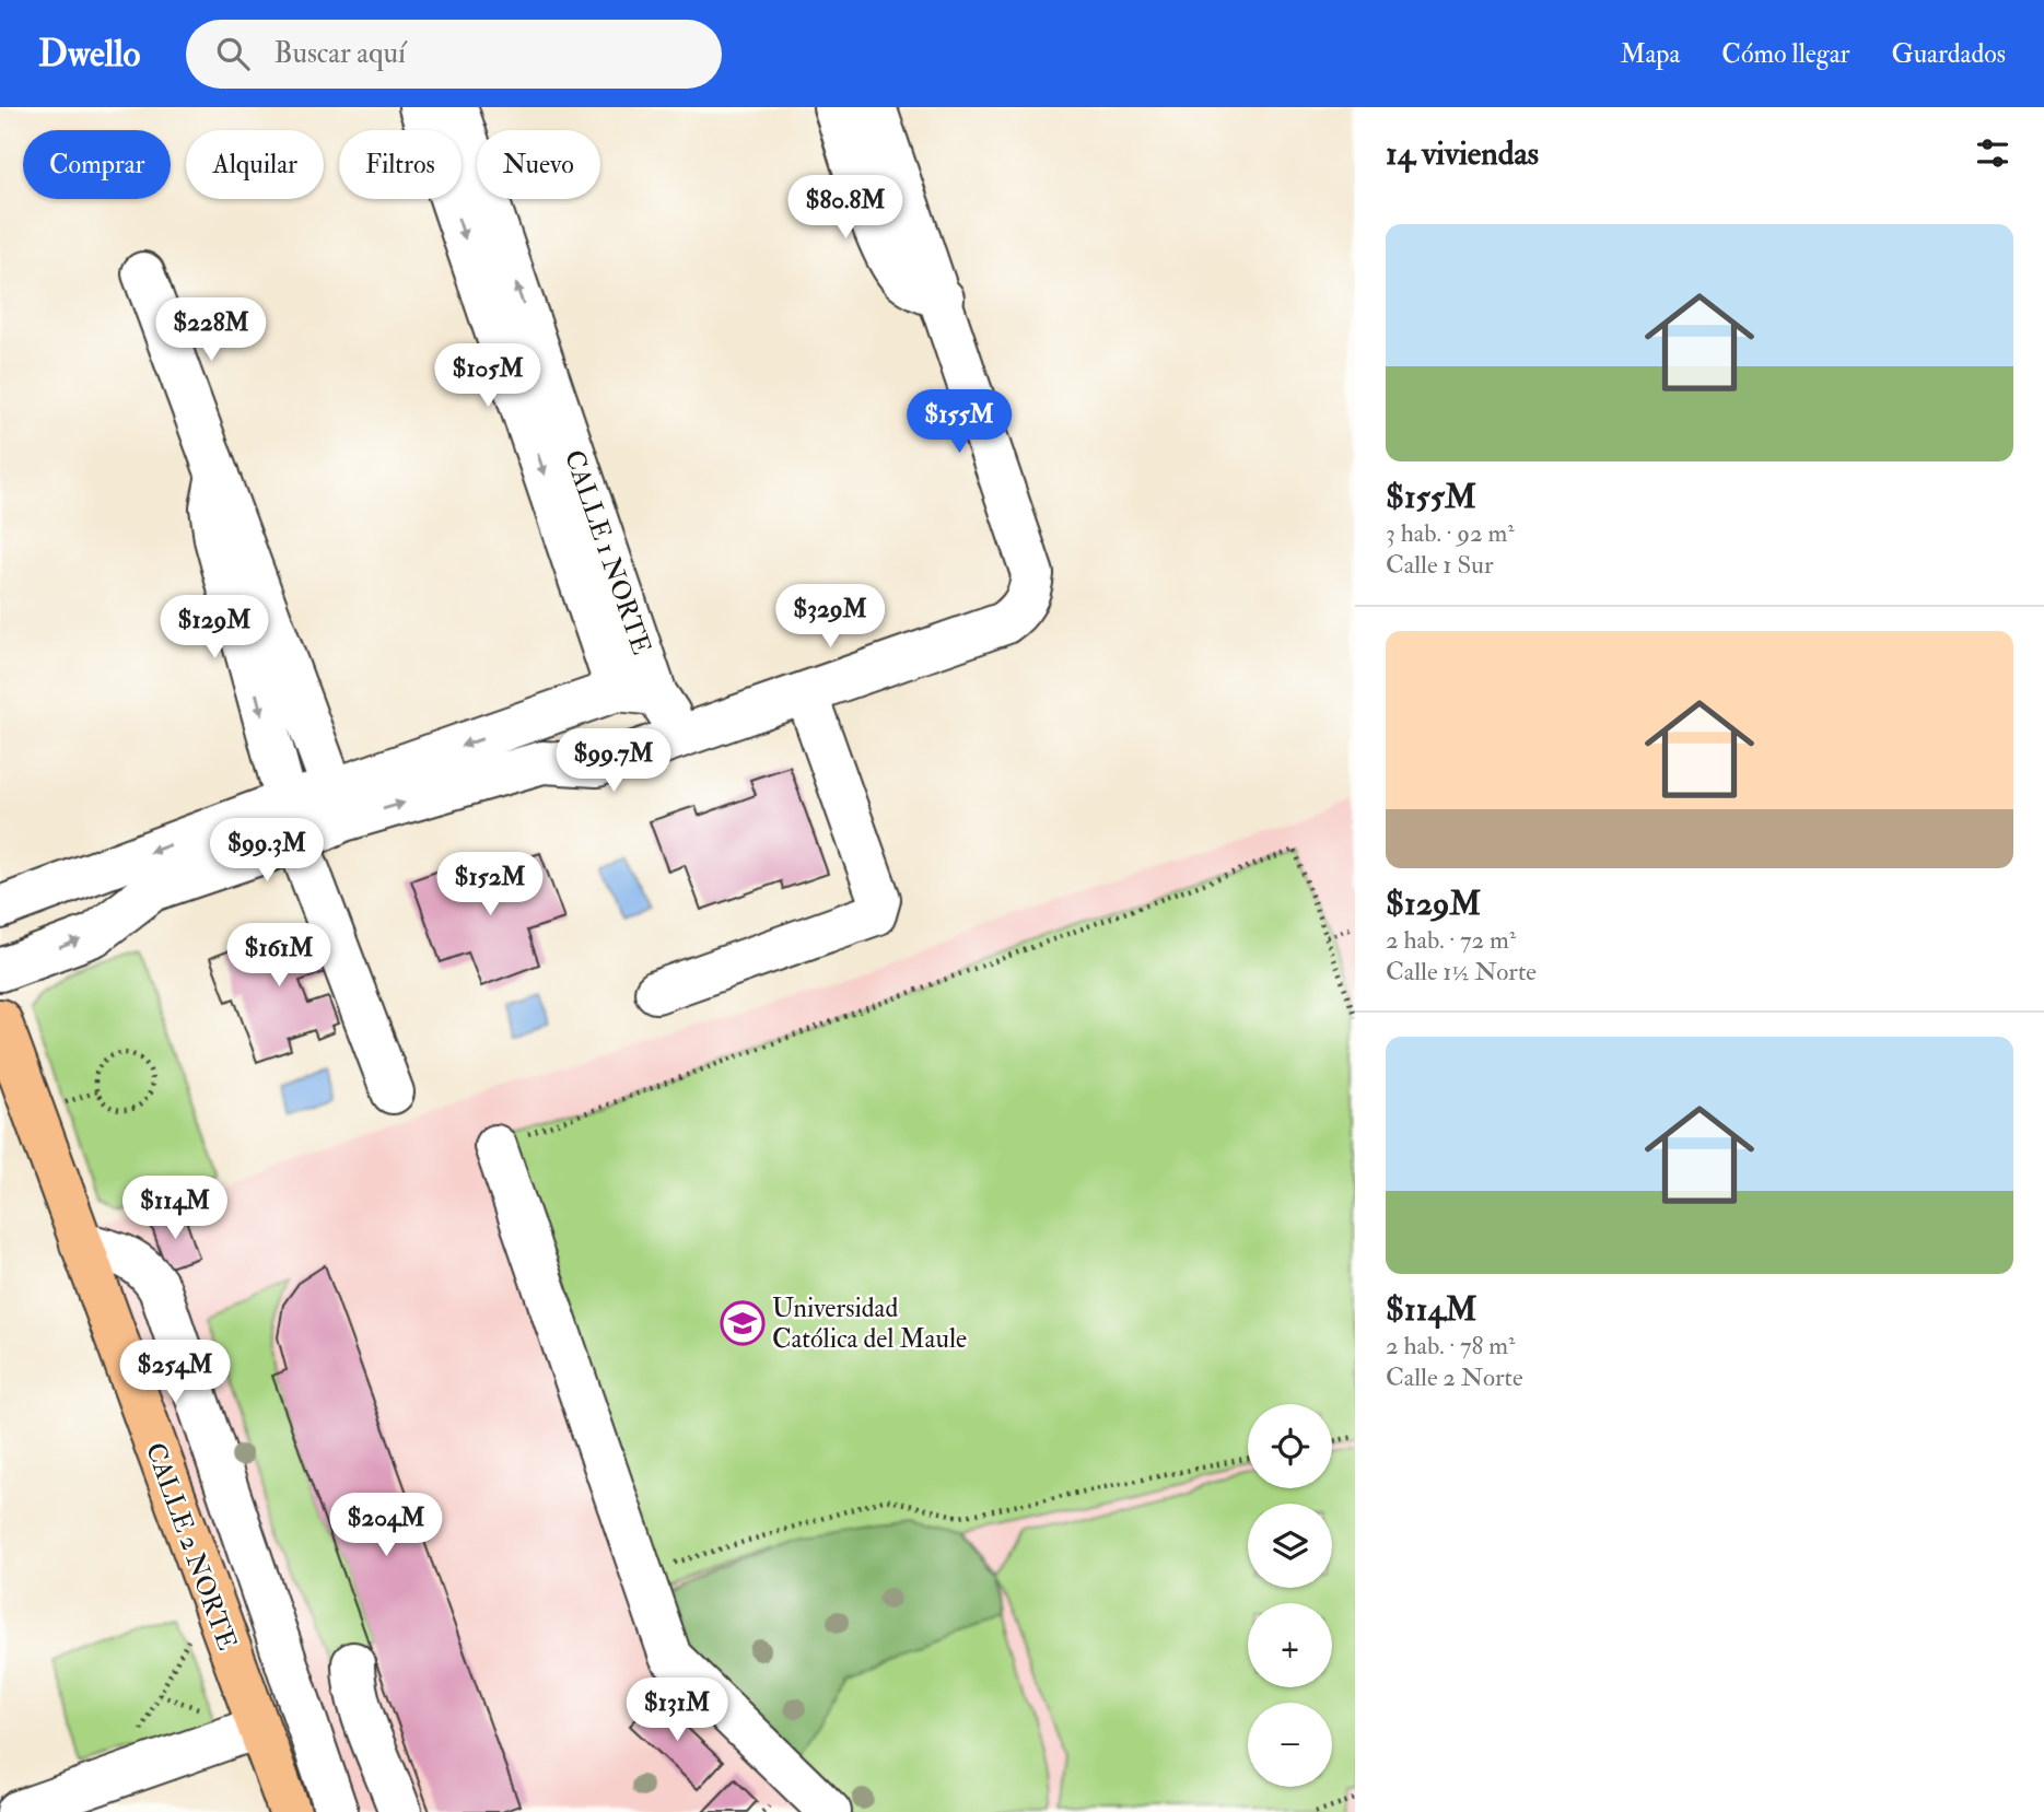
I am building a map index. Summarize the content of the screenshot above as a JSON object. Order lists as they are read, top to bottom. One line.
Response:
{"streets":{"main road":["CALLE 2 NORTE"],"street":["CALLE 1 NORTE"]},"places":{"school or university":["Universidad Católica del Maule"]},"page":{"header":"Dwello","search":"Buscar aquí","nav":["Mapa","Cómo llegar","Guardados"],"heading":"14 viviendas","chip":["Comprar","Alquilar","Filtros","Nuevo"],"price":["$80.8M","$228M","$105M","$155M","$329M","$129M","$99.7M","$99.3M","$152M","$161M","$114M","$254M","$204M","$131M"],"list":[{"name":"$155M","note":"3 hab. · 92 m² · Calle 1 Sur"},{"name":"$129M","note":"2 hab. · 72 m² · Calle 1½ Norte"},{"name":"$114M","note":"2 hab. · 78 m² · Calle 2 Norte"}],"map_buttons":["+","−"]}}
